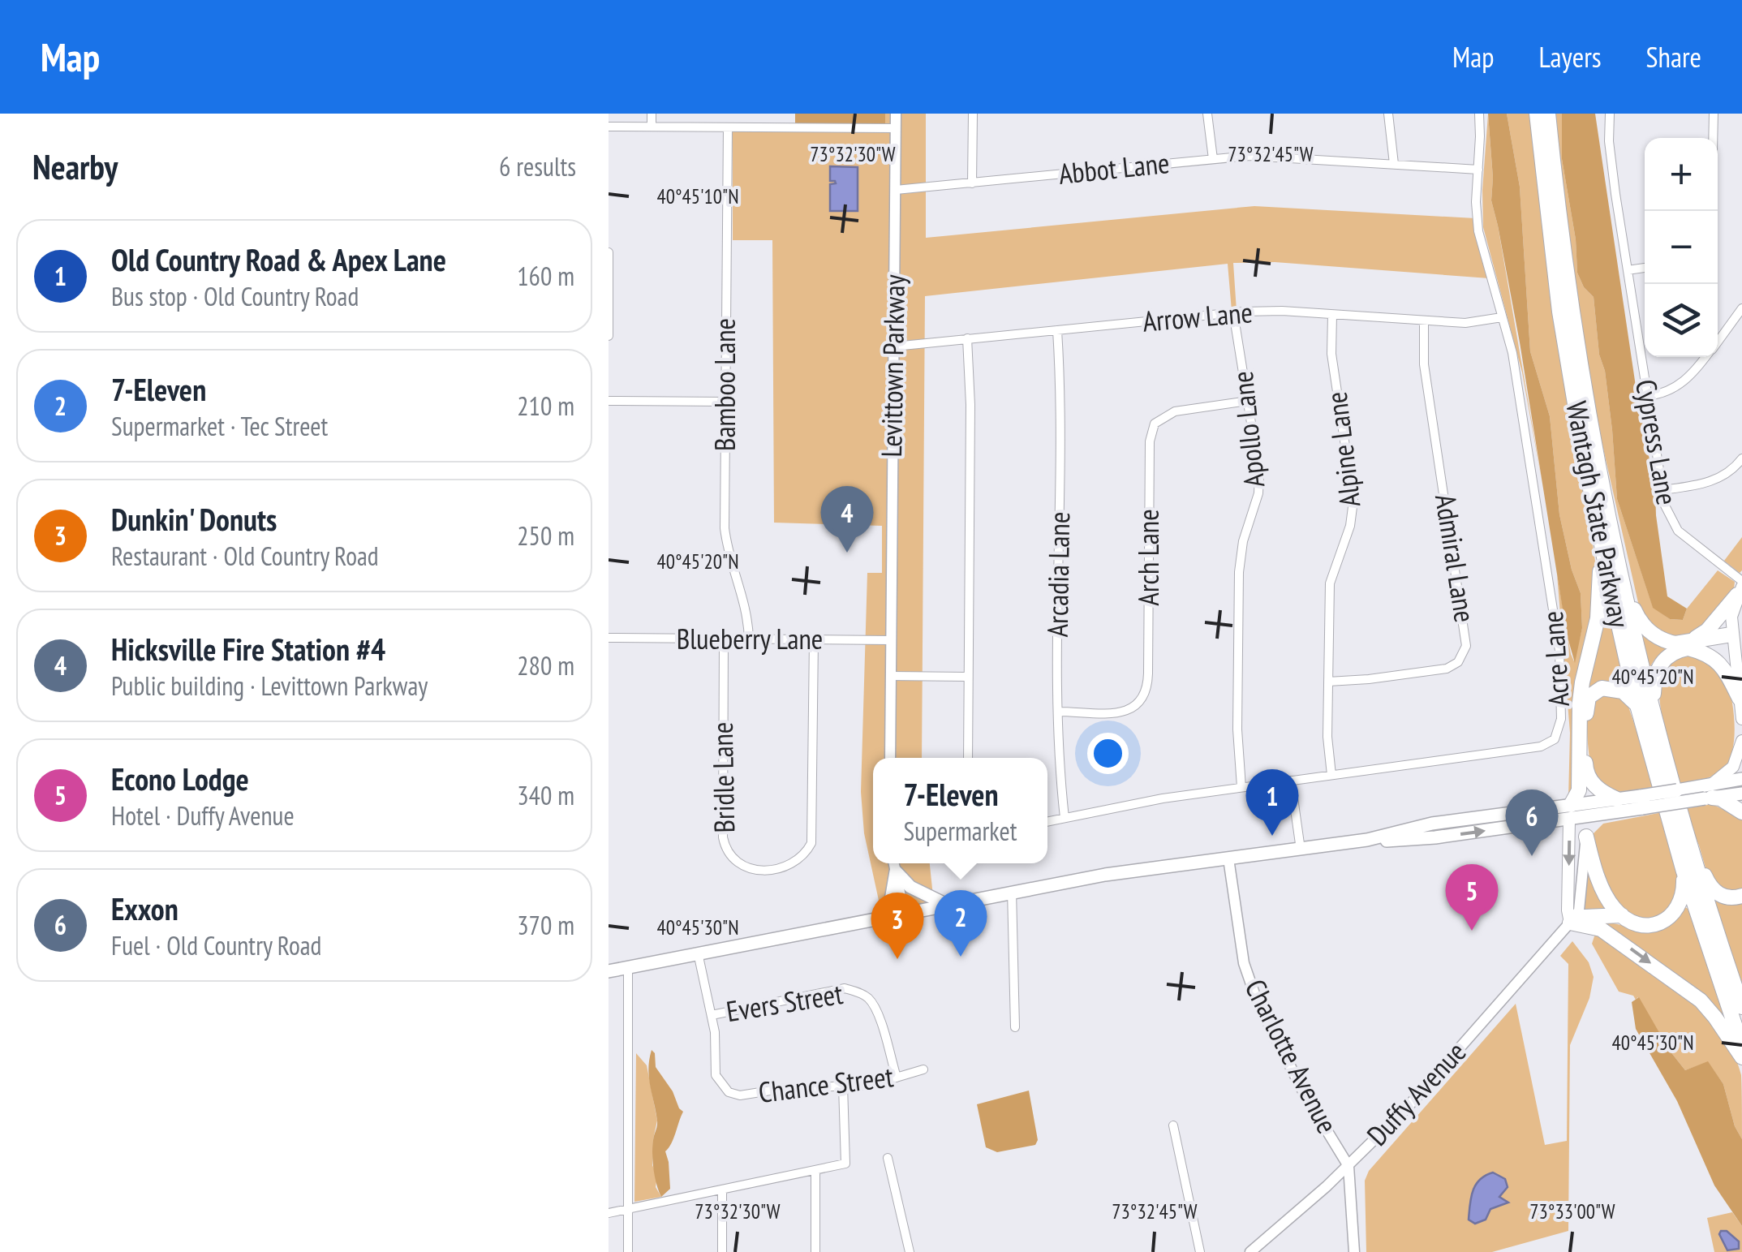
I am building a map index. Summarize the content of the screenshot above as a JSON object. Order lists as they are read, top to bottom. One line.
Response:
{"streets":{"highway":["Wantagh State Parkway"],"main road":["Duffy Avenue"],"street":["Abbot Lane","Arrow Lane","Levittown Parkway","Bamboo Lane","Apollo Lane","Cypress Lane","Alpine Lane","Arch Lane","Admiral Lane","Arcadia Lane","Blueberry Lane","Acre Lane","Bridle Lane","Evers Street","Charlotte Avenue","Chance Street"]},"crossings":[["Abbot Lane","Levittown Parkway"],["Abbot Lane","Acre Lane"],["Arrow Lane","Levittown Parkway"],["Arrow Lane","Apollo Lane"],["Arrow Lane","Alpine Lane"],["Arrow Lane","Admiral Lane"],["Arrow Lane","Arcadia Lane"],["Arrow Lane","Acre Lane"],["Levittown Parkway","Blueberry Lane"],["Bamboo Lane","Blueberry Lane"],["Apollo Lane","Arch Lane"],["Apollo Lane","Acre Lane"],["Alpine Lane","Admiral Lane"],["Alpine Lane","Acre Lane"],["Arch Lane","Arcadia Lane"],["Arcadia Lane","Acre Lane"],["Blueberry Lane","Bridle Lane"],["Evers Street","Chance Street"],["Charlotte Avenue","Duffy Avenue"]],"page":{"header":"Map","nav":["Map","Layers","Share"],"heading":["Nearby","6 results"],"map_buttons":["+","−"],"list":[{"mark":"1","name":"Old Country Road & Apex Lane","note":"Bus stop · Old Country Road","value":"160 m"},{"mark":"2","name":"7-Eleven","note":"Supermarket · Tec Street","value":"210 m"},{"mark":"3","name":"Dunkin' Donuts","note":"Restaurant · Old Country Road","value":"250 m"},{"mark":"4","name":"Hicksville Fire Station #4","note":"Public building · Levittown Parkway","value":"280 m"},{"mark":"5","name":"Econo Lodge","note":"Hotel · Duffy Avenue","value":"340 m"},{"mark":"6","name":"Exxon","note":"Fuel · Old Country Road","value":"370 m"}],"pins":["4","1","6","5","2","3"],"popup":["7-Eleven","Supermarket"]},"coordinates":["73°32'30\"W","73°32'45\"W","40°45'10\"N","40°45'20\"N","40°45'30\"N","73°33'00\"W"]}
